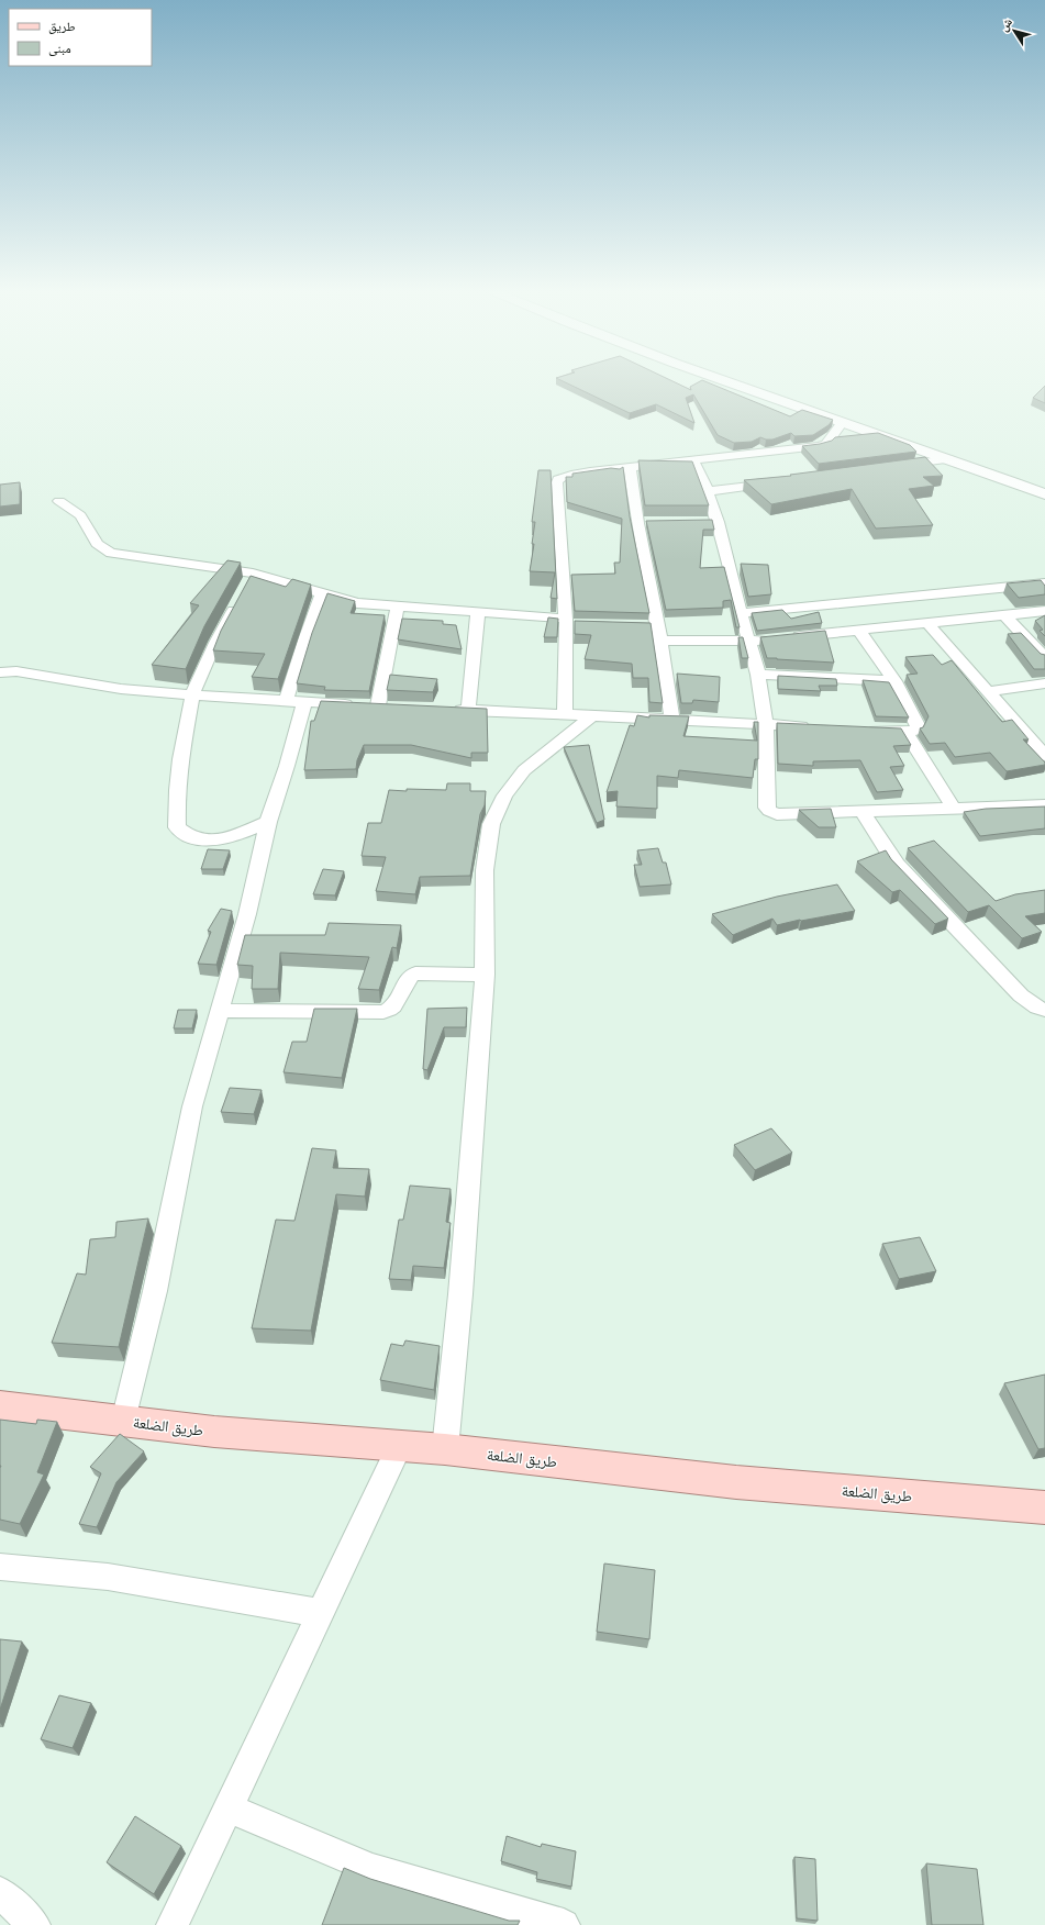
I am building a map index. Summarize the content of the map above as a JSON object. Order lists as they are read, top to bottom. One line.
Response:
{"streets":{"main road":["طريق الضلعة"]},"legend":["طريق","مبنى"],"north":"top left"}
